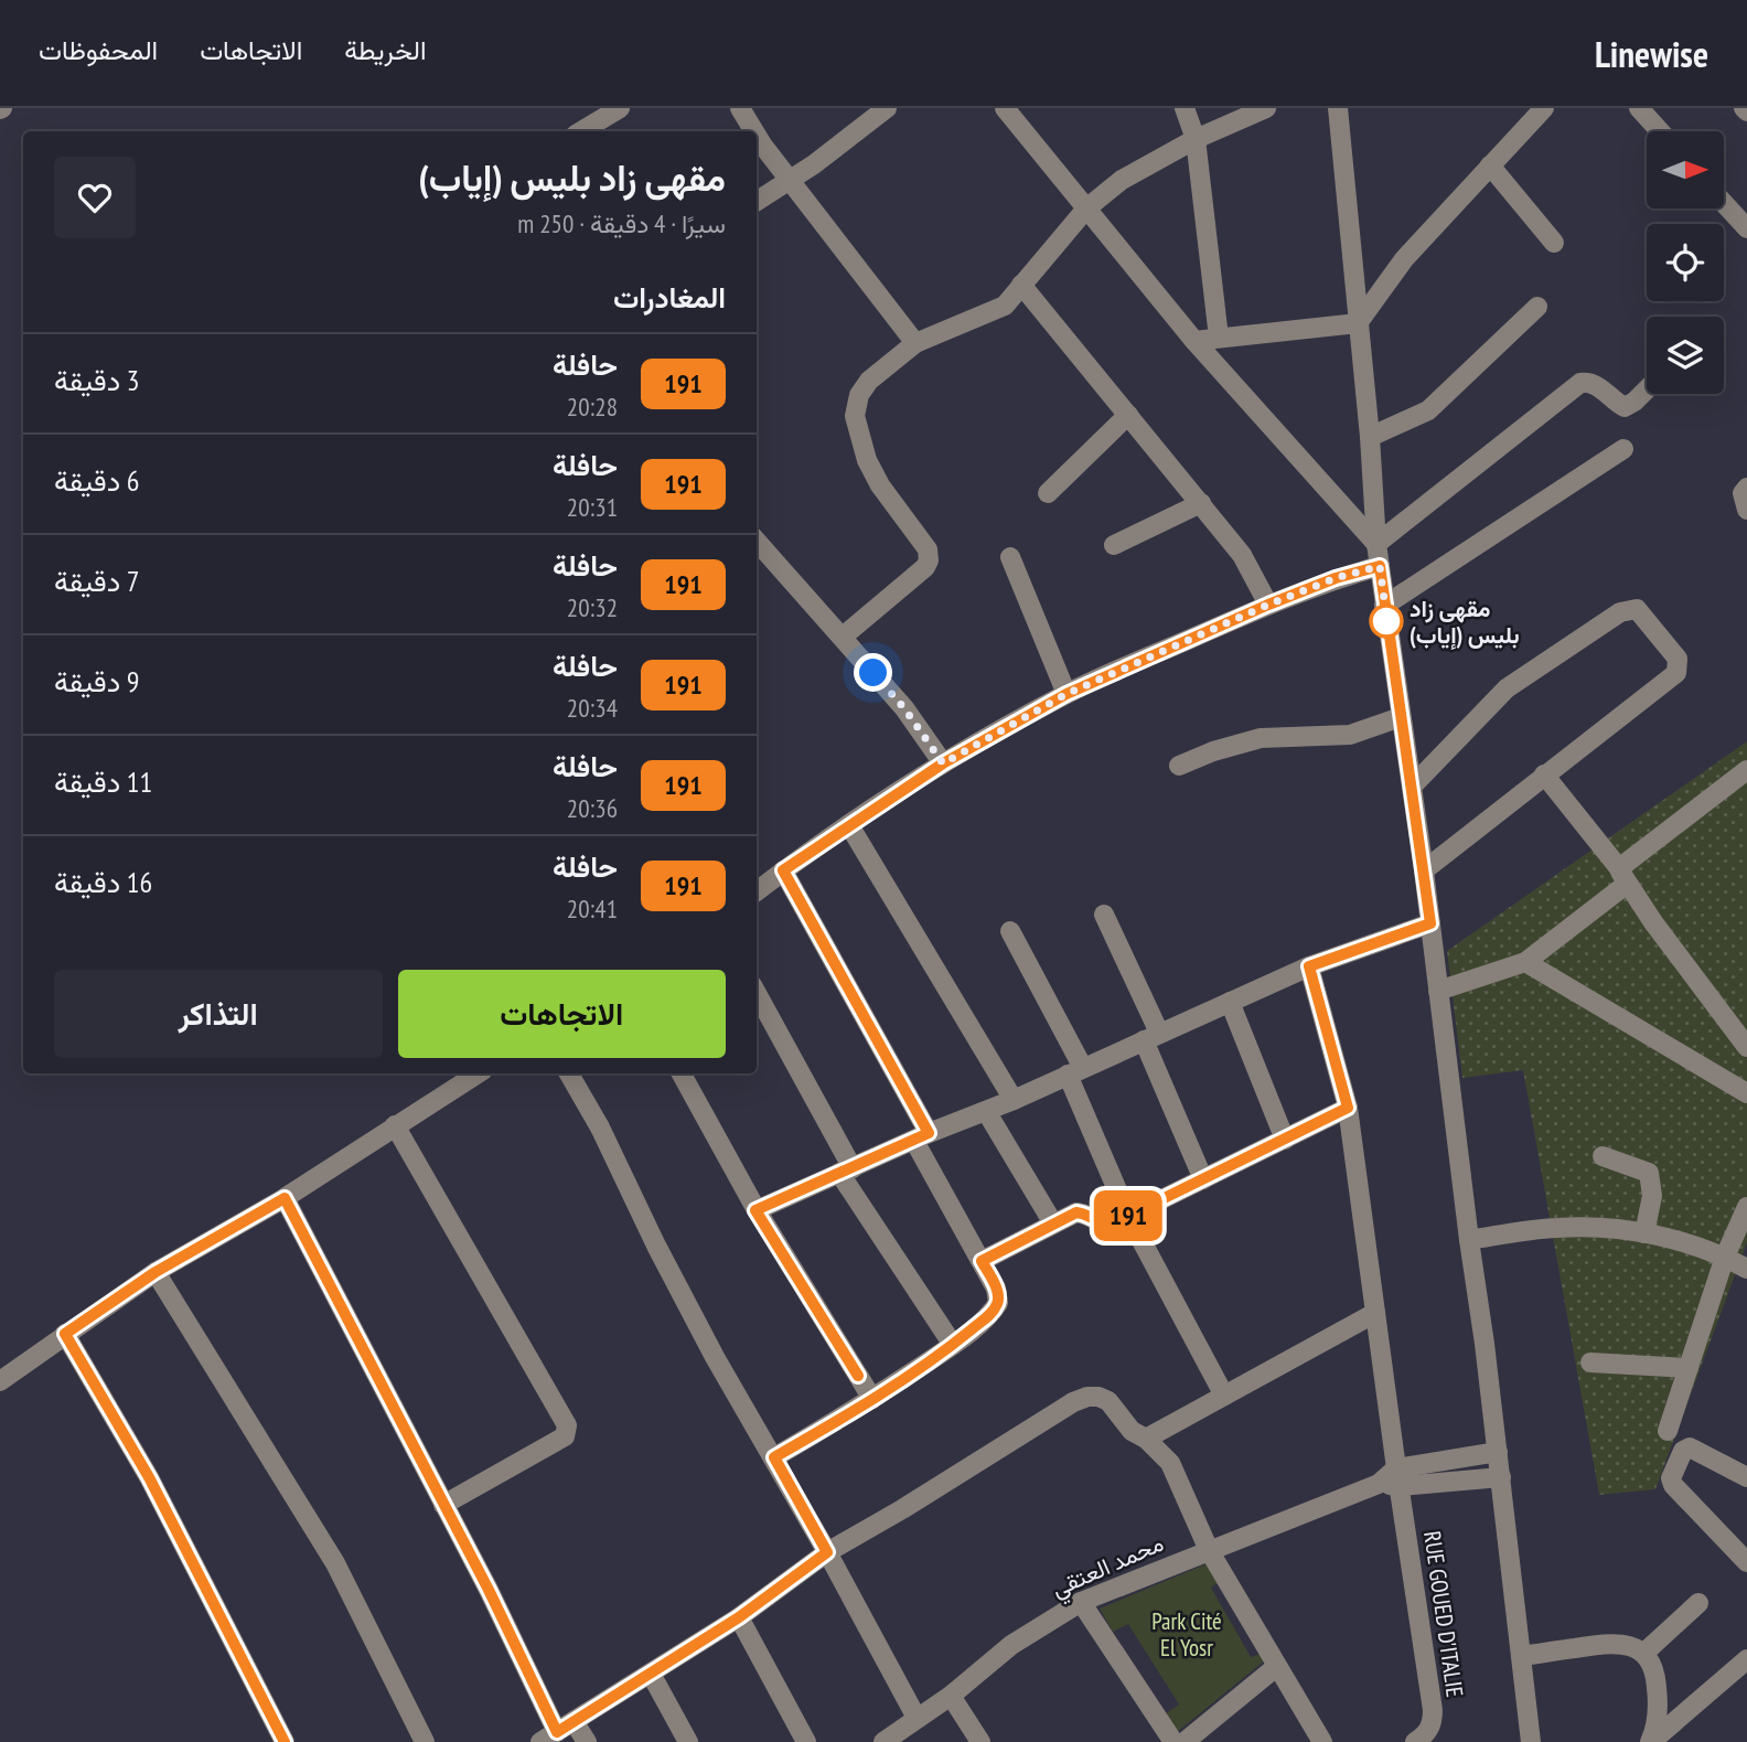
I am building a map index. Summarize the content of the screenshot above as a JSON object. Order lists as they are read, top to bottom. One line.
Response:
{"streets":{"street":["محمد العتقي","RUE GOUED D'ITALIE"]},"crossings":[["محمد العتقي","RUE GOUED D'ITALIE"]],"parks":["Park Cité El Yosr"],"places":["مقهى زاد بليس (إياب)"],"lines":["bus line 191"],"north":"right","page":{"header":"Linewise","nav":["الخريطة","الاتجاهات","المحفوظات"],"on_map":"191","heading":[["مقهى زاد بليس (إياب)","سيرًا · 4 دقيقة · 250 m"],"المغادرات"],"list":[{"mark":"191","name":"حافلة","note":"20:28","value":"3 دقيقة"},{"mark":"191","name":"حافلة","note":"20:31","value":"6 دقيقة"},{"mark":"191","name":"حافلة","note":"20:32","value":"7 دقيقة"},{"mark":"191","name":"حافلة","note":"20:34","value":"9 دقيقة"},{"mark":"191","name":"حافلة","note":"20:36","value":"11 دقيقة"},{"mark":"191","name":"حافلة","note":"20:41","value":"16 دقيقة"}],"buttons":["الاتجاهات","التذاكر"]}}
